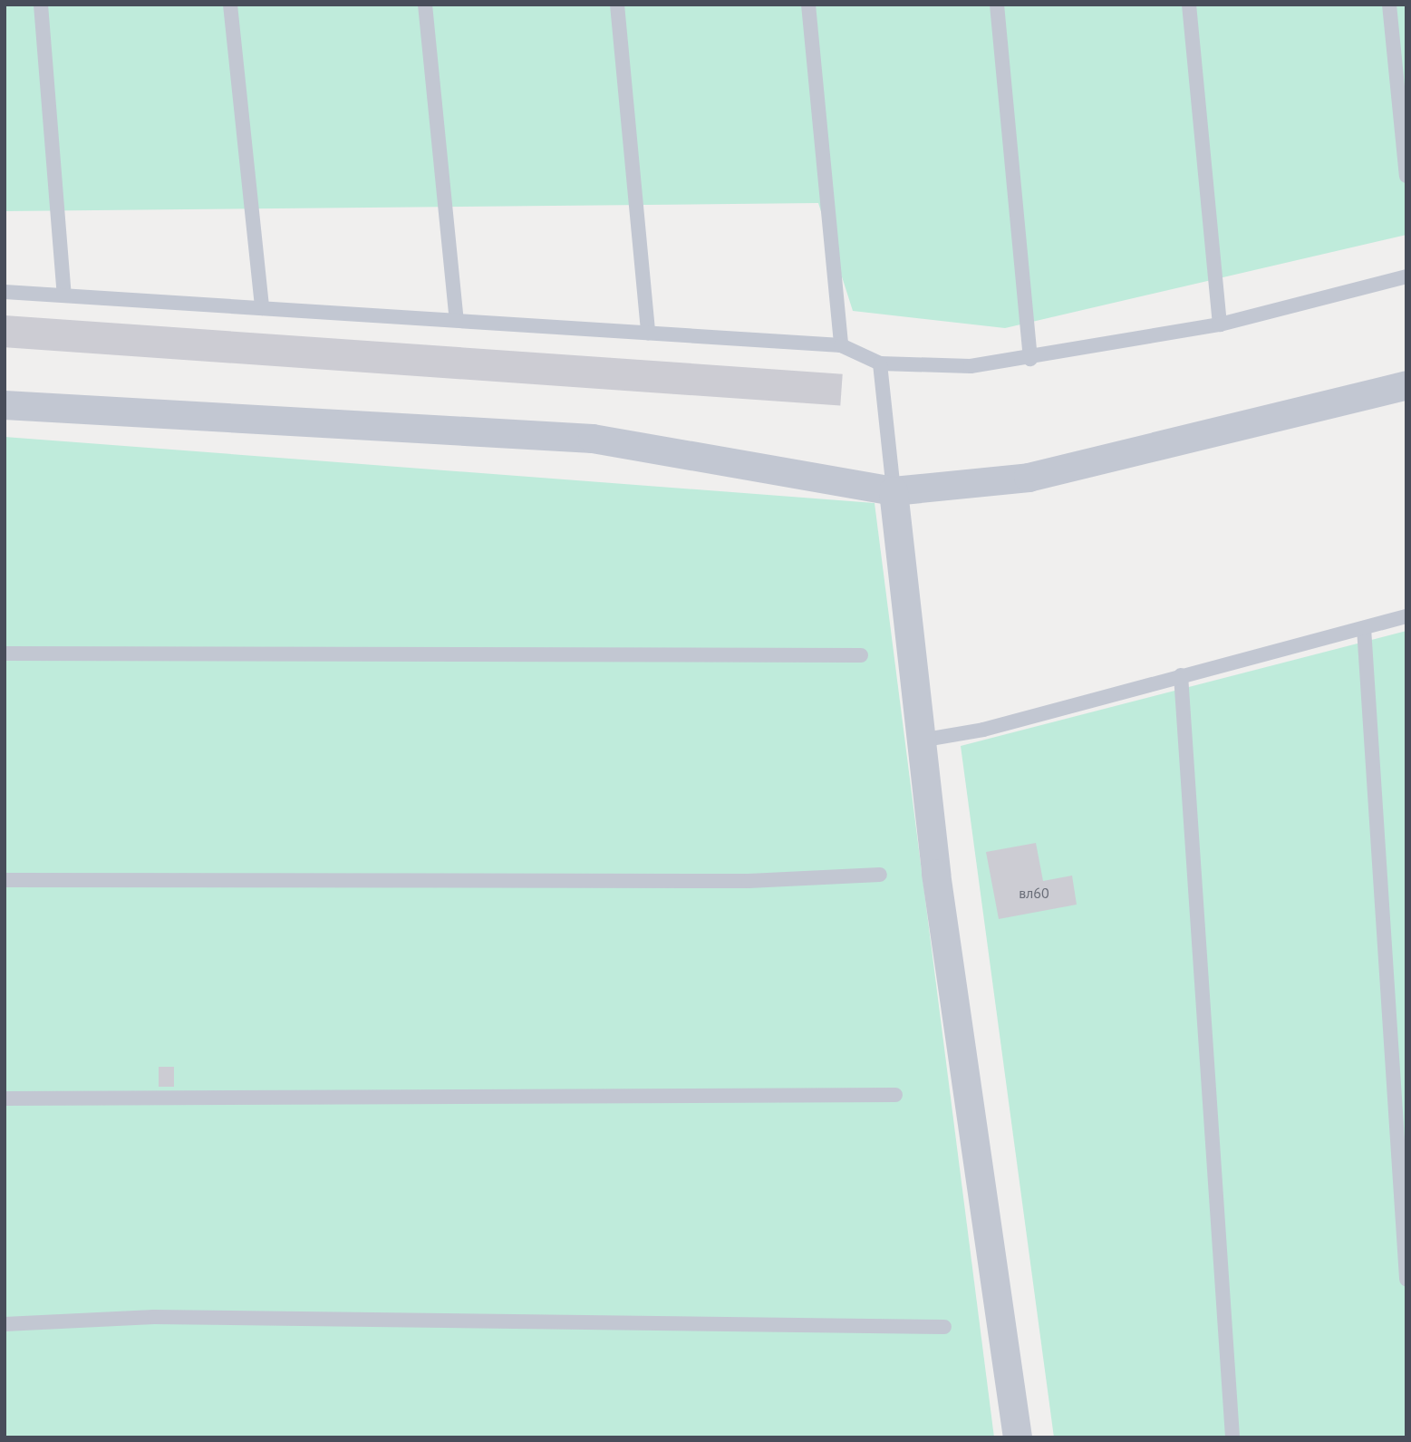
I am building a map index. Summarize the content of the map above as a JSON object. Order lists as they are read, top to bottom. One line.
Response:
{"house_numbers":["вл60"]}
